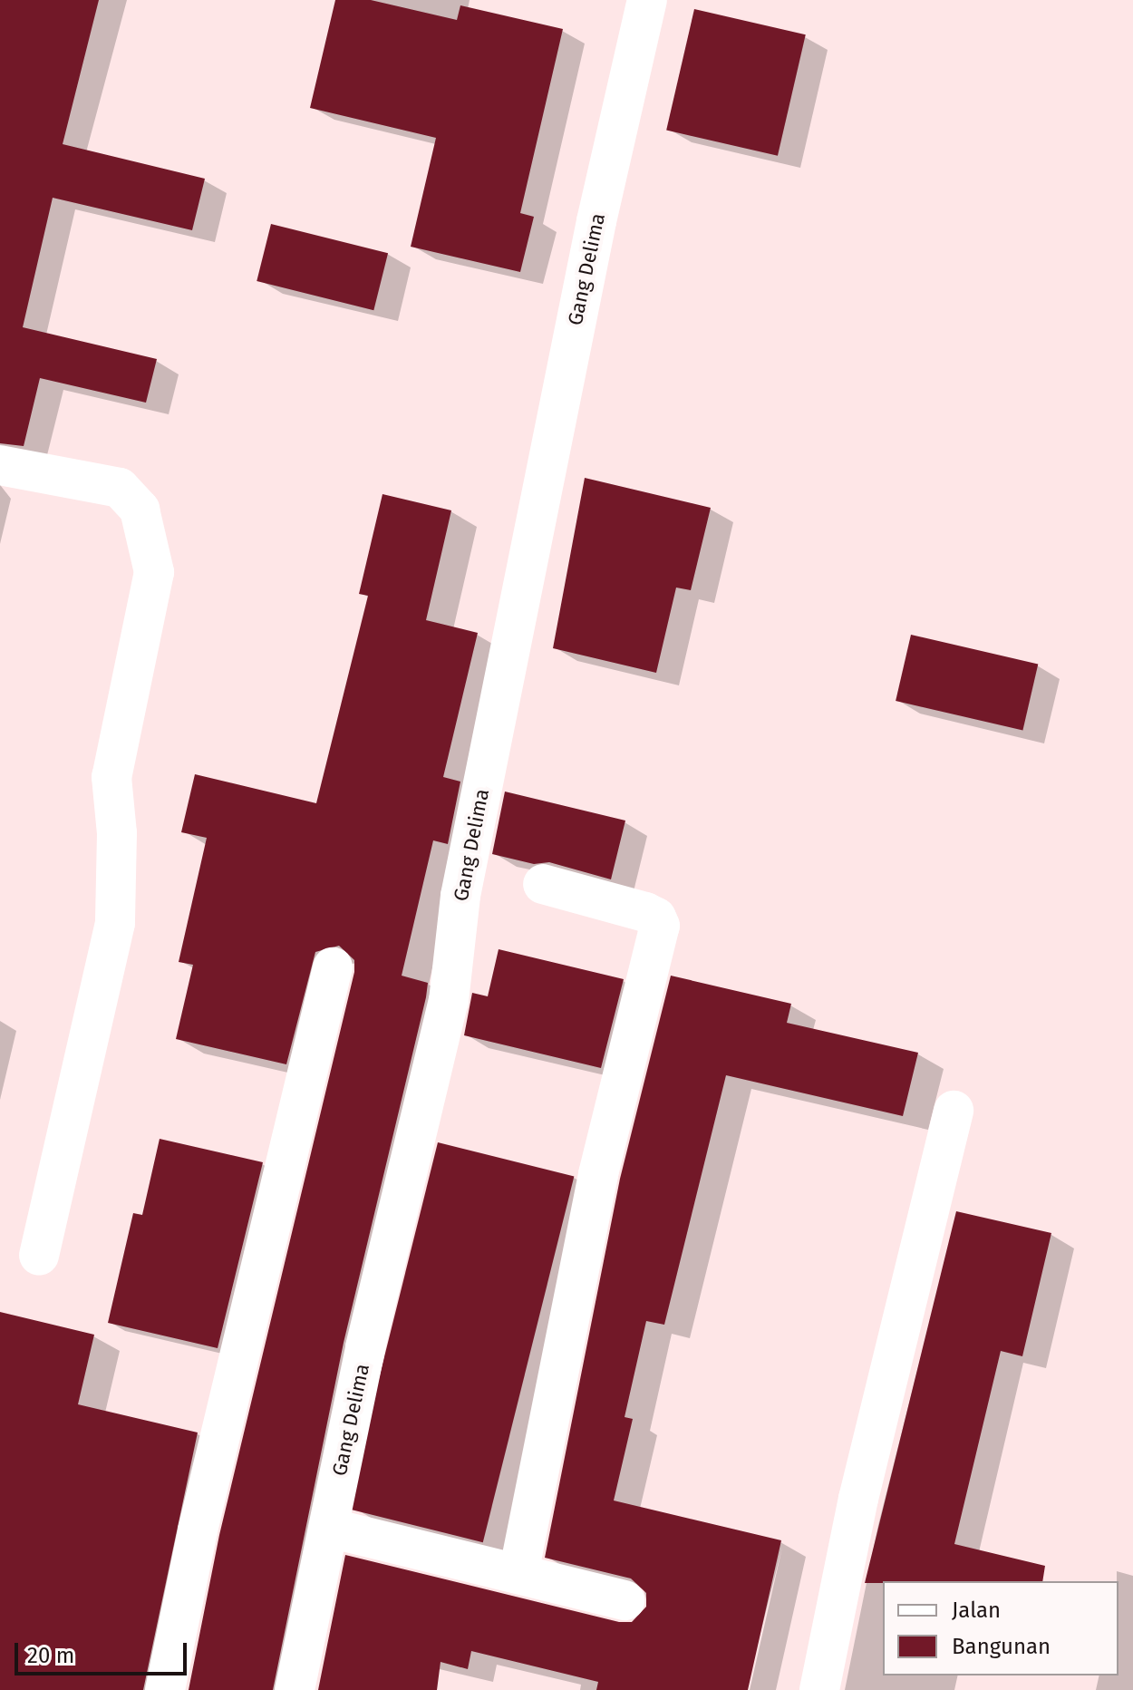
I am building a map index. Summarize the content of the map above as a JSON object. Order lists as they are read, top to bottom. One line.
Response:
{"streets":{"street":["Gang Delima"]},"legend":["Jalan","Bangunan"],"scale_bar":"20 m"}
